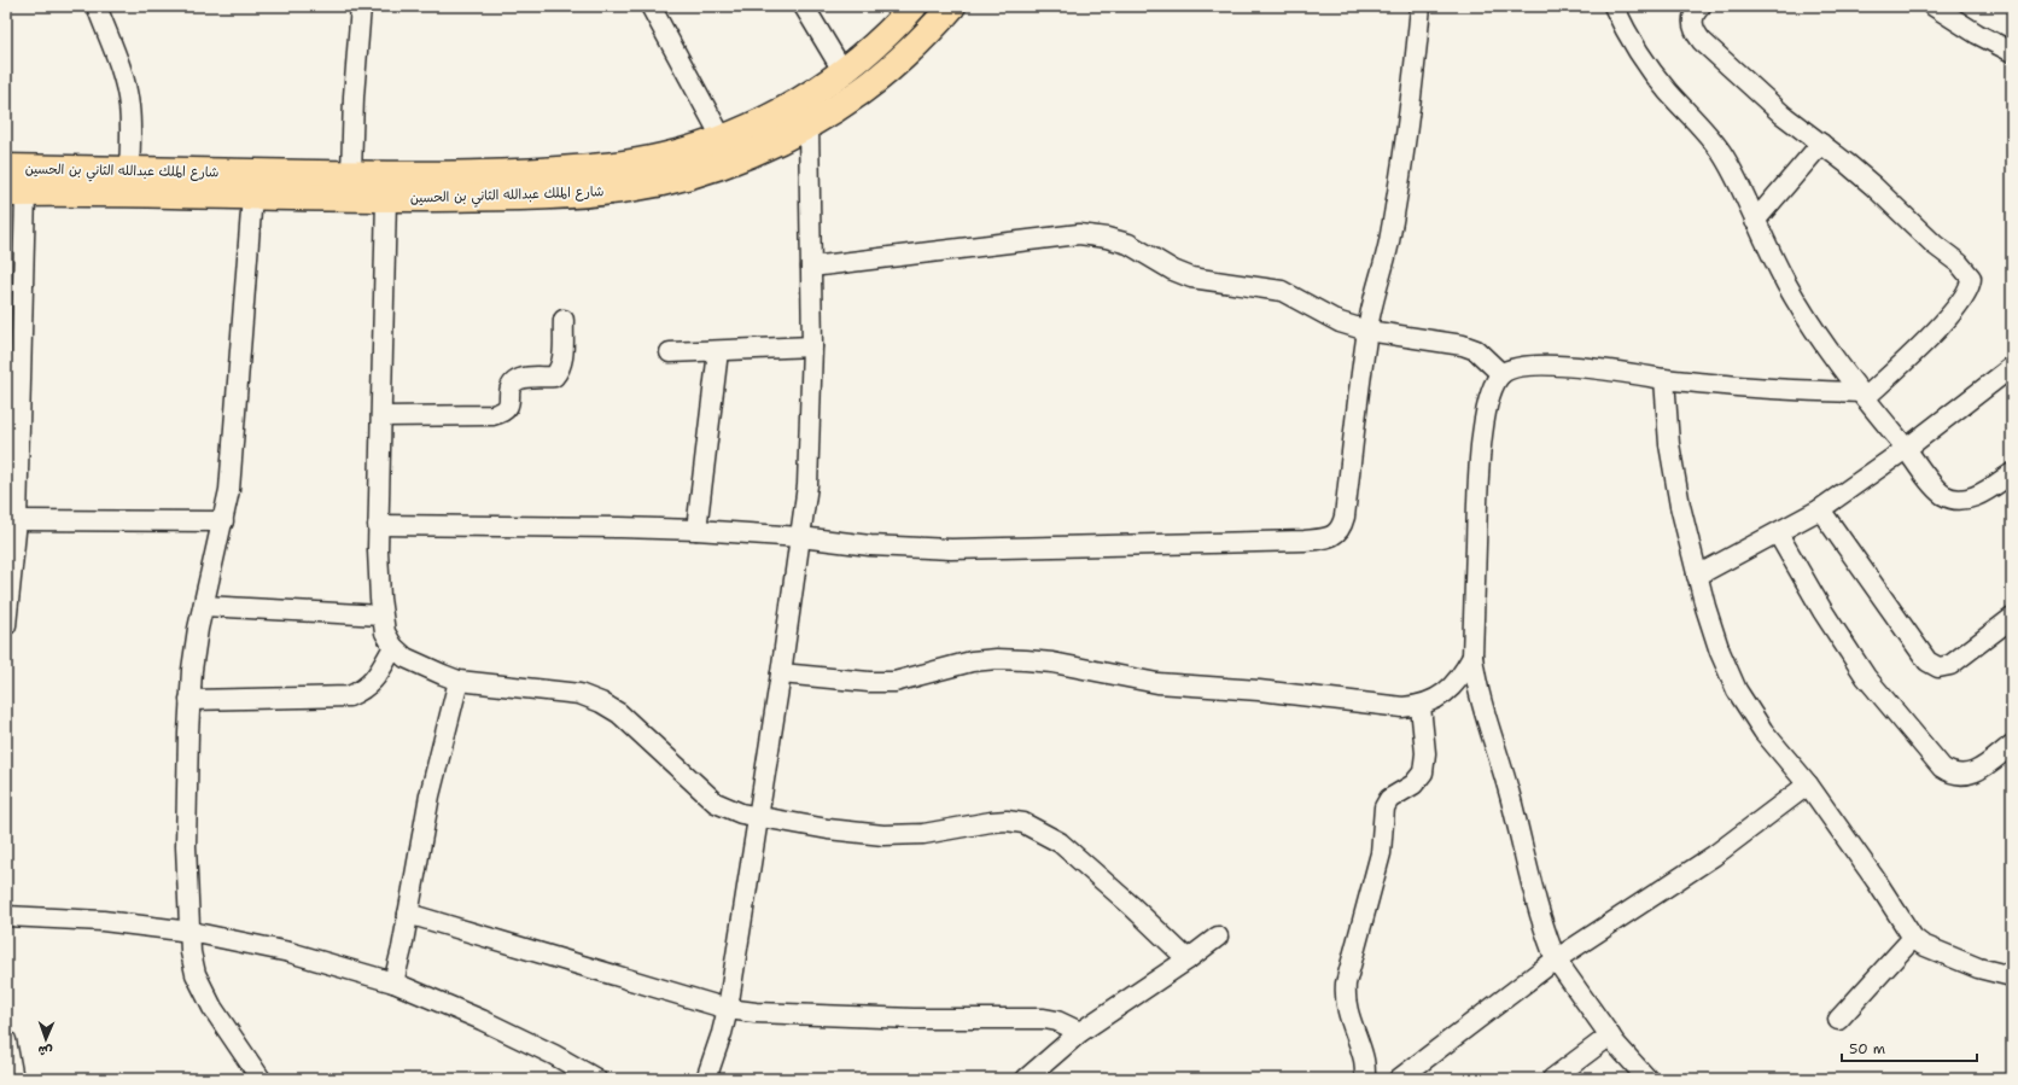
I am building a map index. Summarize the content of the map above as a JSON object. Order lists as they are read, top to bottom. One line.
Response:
{"streets":{"main road":["شارع الملك عبدالله الثاني بن الحسين"]},"scale_bar":"50 m","north":"bottom"}
